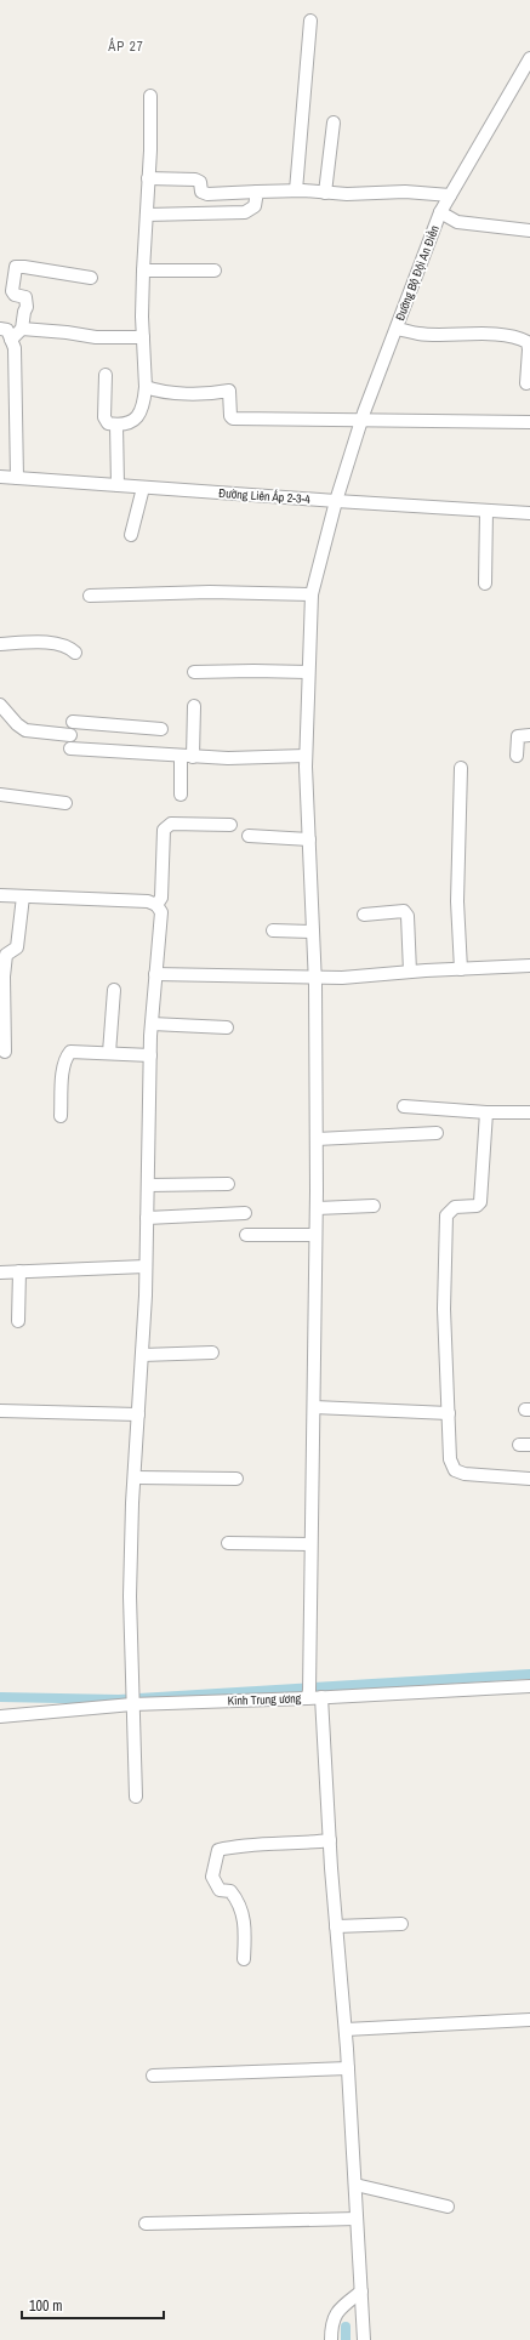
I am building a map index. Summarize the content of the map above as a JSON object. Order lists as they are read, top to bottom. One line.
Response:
{"streets":{"street":["Đường Bộ Đội An Điền","Đường Liên Ấp 2-3-4","Kinh Trung ương"]},"crossings":[["Đường Bộ Đội An Điền","Đường Liên Ấp 2-3-4"],["Đường Bộ Đội An Điền","Kinh Trung ương"]],"districts":["ẤP 27"],"scale_bar":"100 m"}
